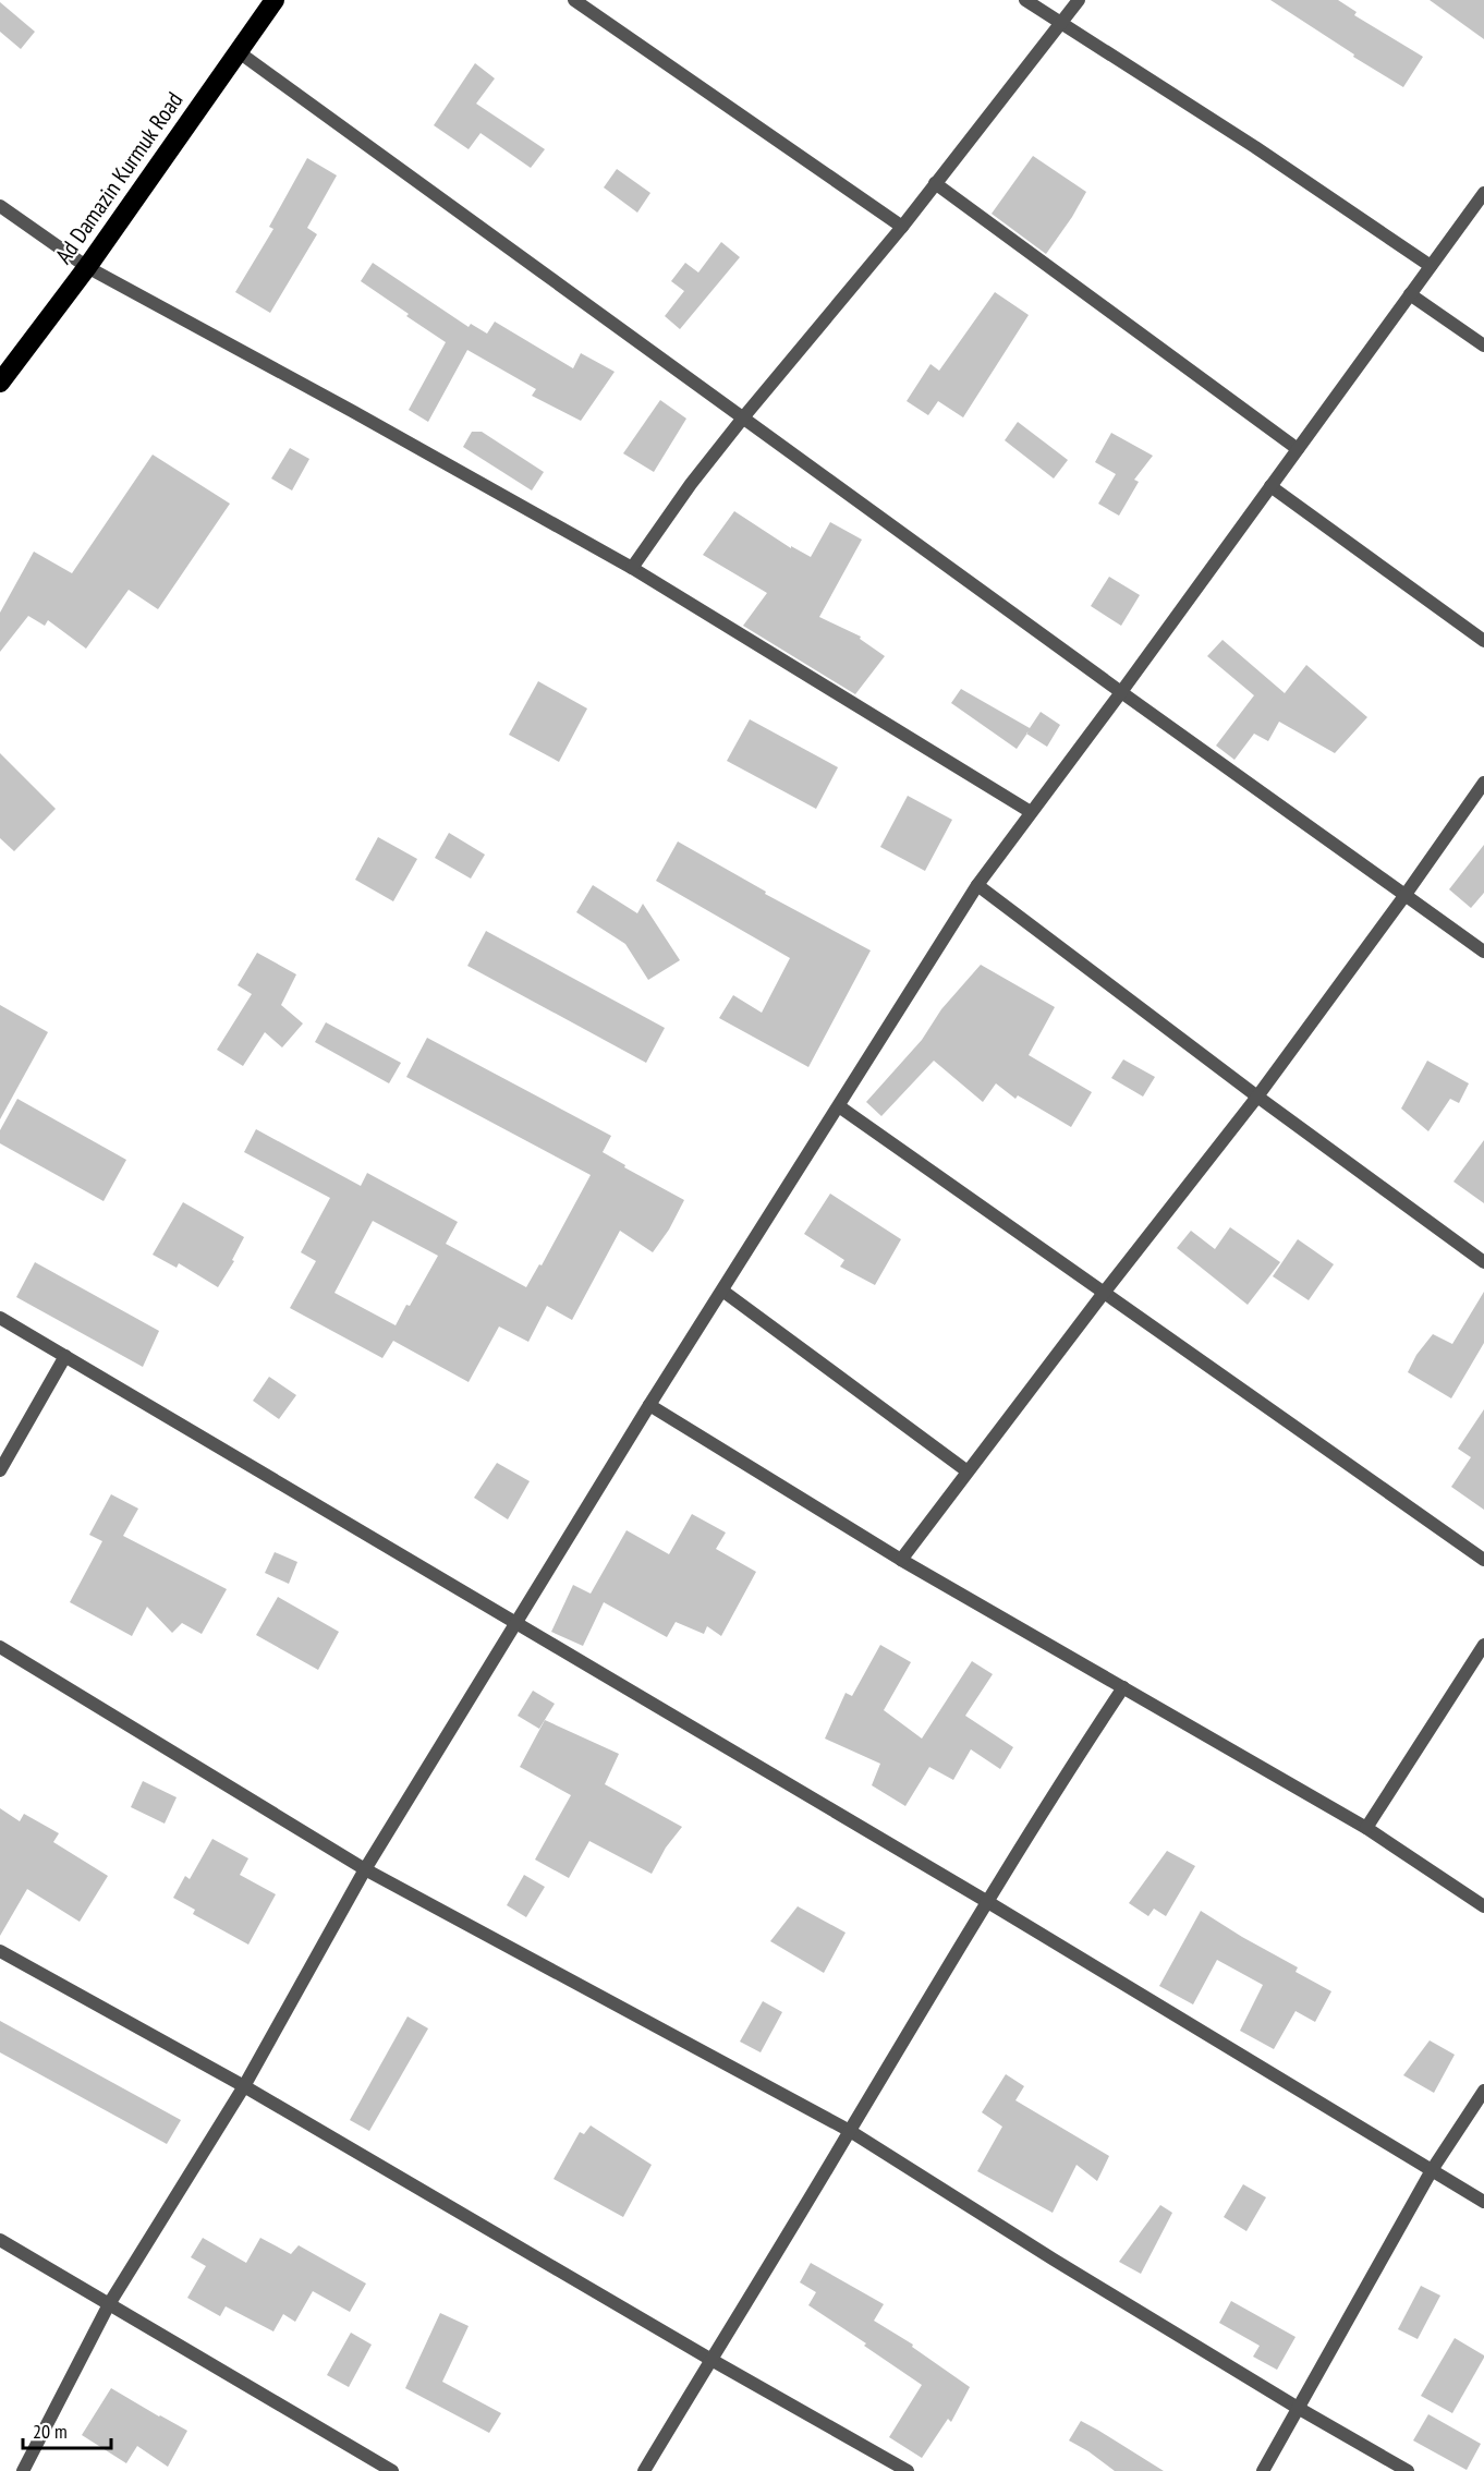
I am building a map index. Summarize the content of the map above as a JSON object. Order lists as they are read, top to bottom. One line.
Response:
{"streets":{"highway":["Ad Damazin Kurmuk Road"]},"scale_bar":"20 m"}
